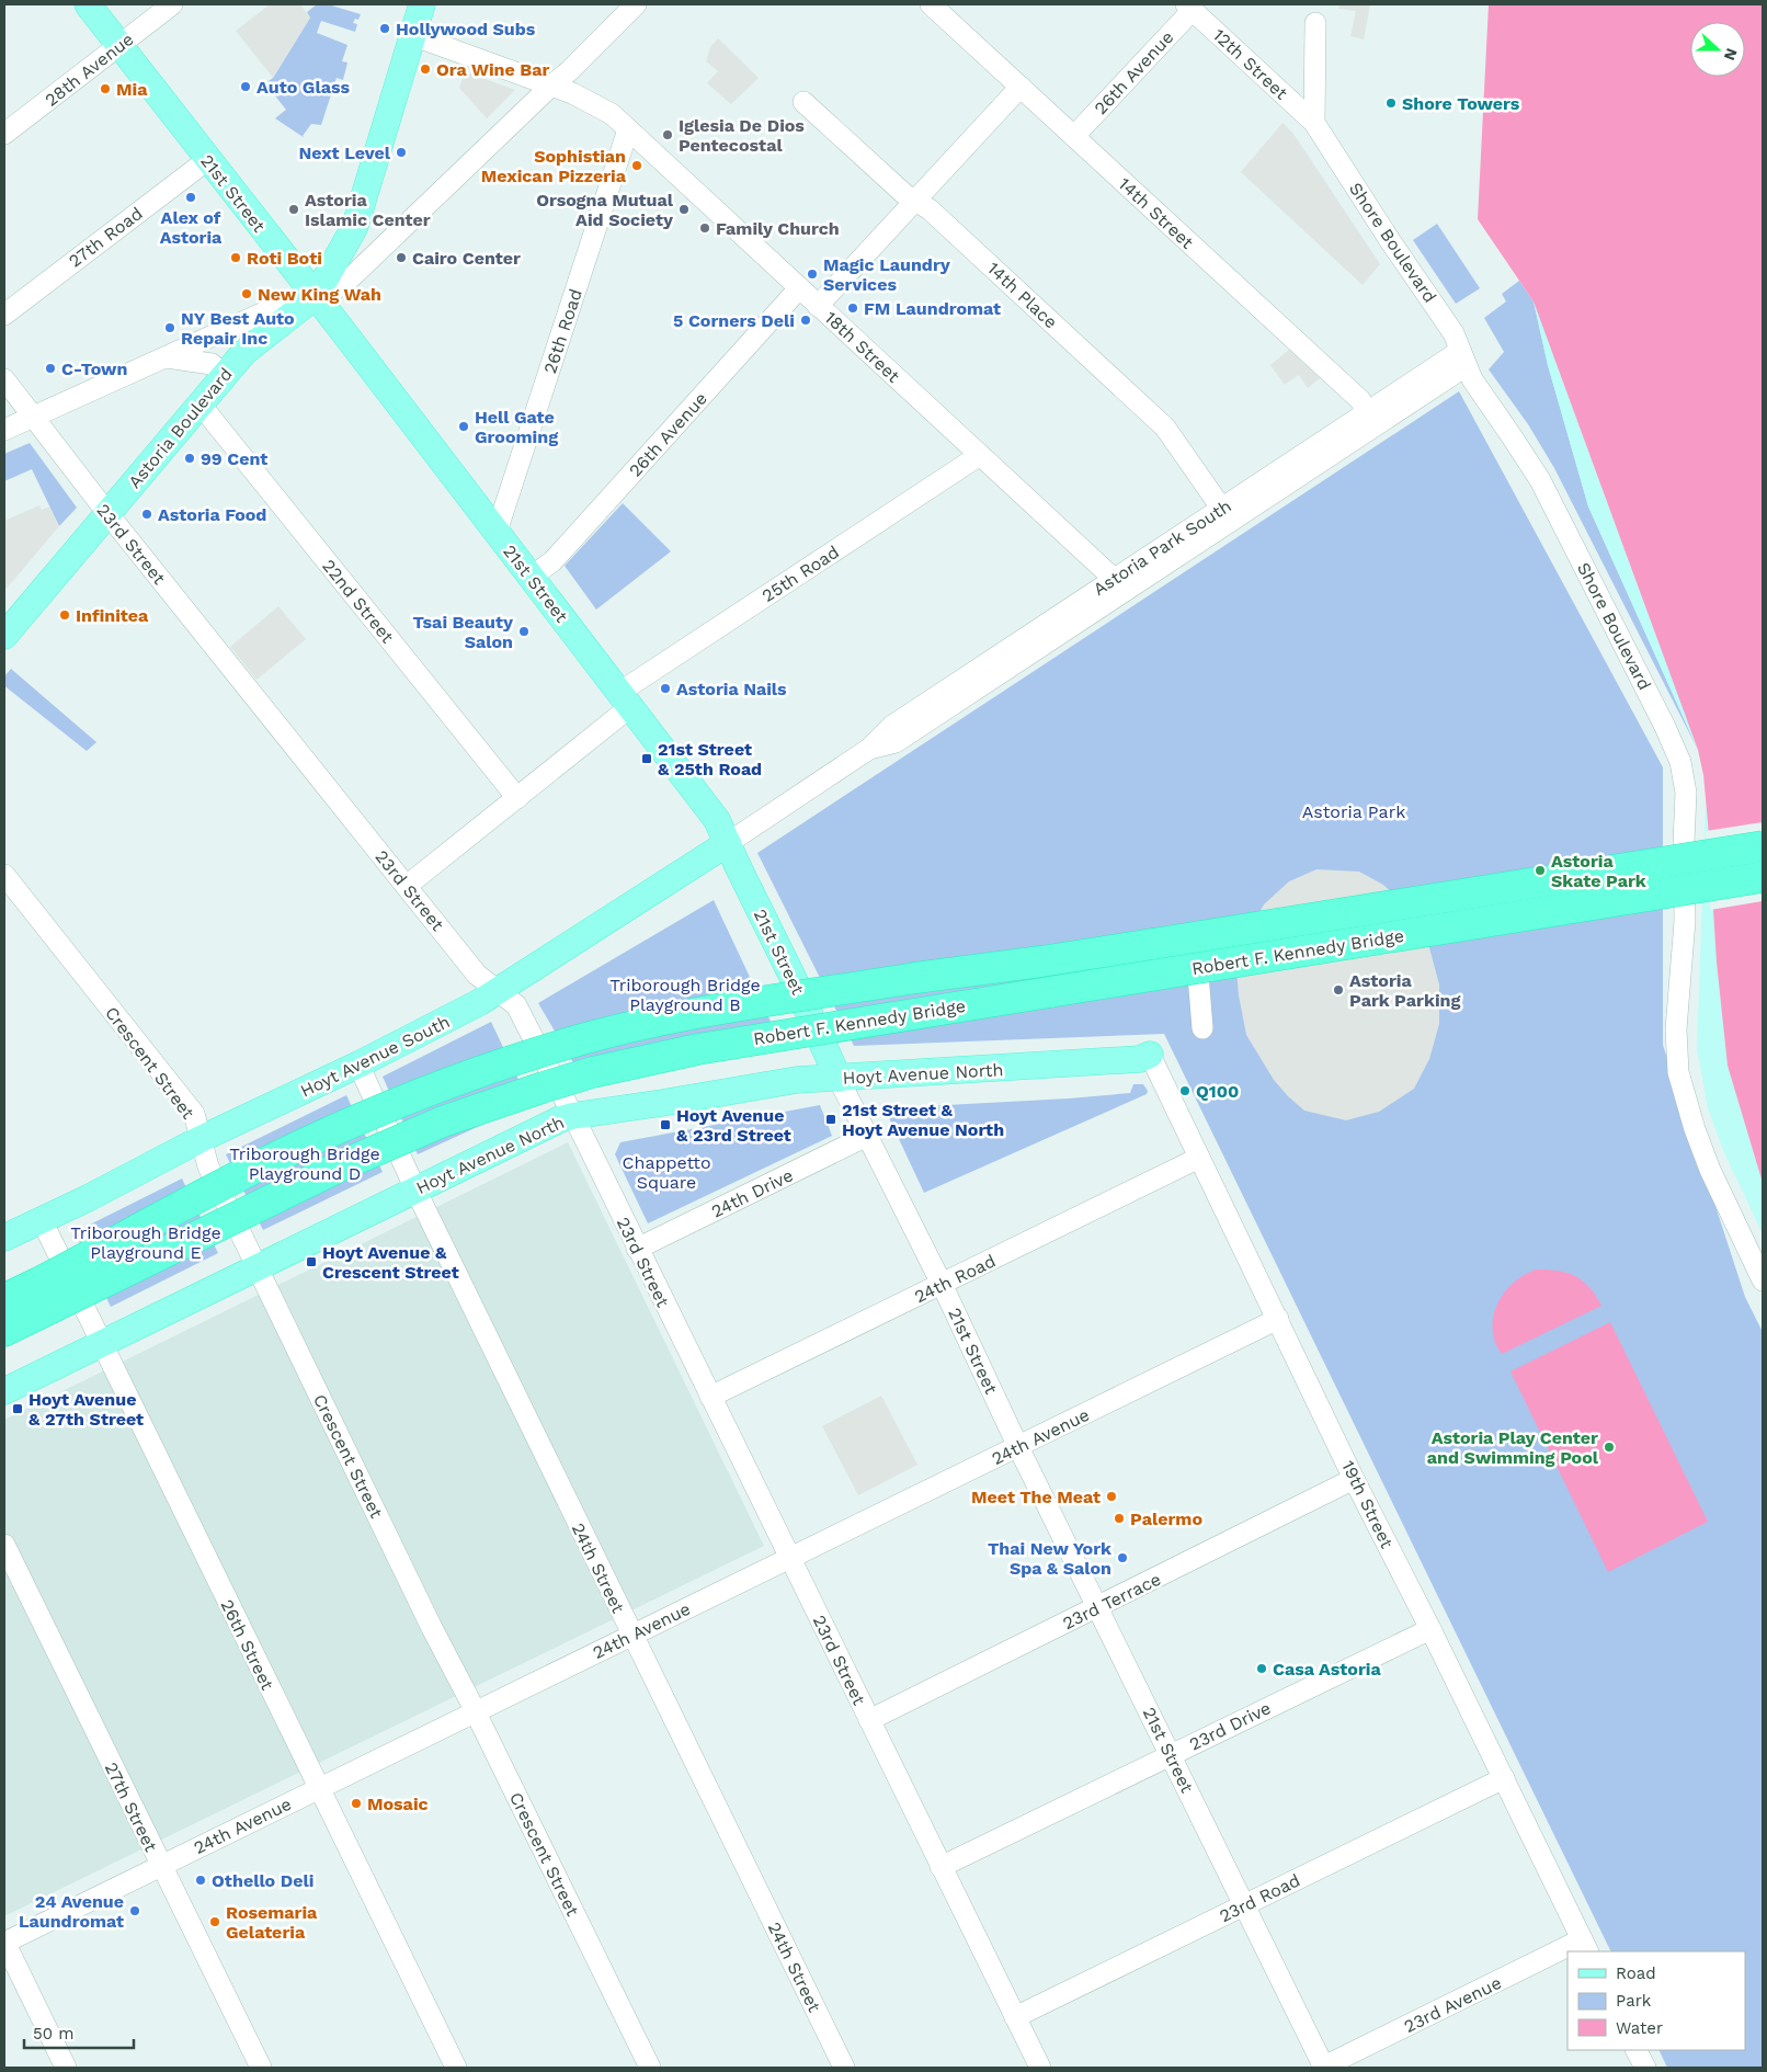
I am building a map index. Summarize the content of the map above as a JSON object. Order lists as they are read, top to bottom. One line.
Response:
{"streets":{"highway":["Robert F. Kennedy Bridge"],"main road":["21st Street","Astoria Boulevard","Hoyt Avenue South","Hoyt Avenue North"],"street":["12th Street","28th Avenue","26th Avenue","14th Street","27th Road","Shore Boulevard","14th Place","26th Road","18th Street","23rd Street","Astoria Park South","25th Road","22nd Street","Crescent Street","24th Drive","24th Road","24th Avenue","19th Street","24th Street","23rd Terrace","26th Street","23rd Drive","27th Street","23rd Road","23rd Avenue"]},"crossings":[["12th Street","26th Avenue"],["12th Street","Shore Boulevard"],["28th Avenue","21st Street"],["26th Avenue","21st Street"],["26th Avenue","14th Street"],["26th Avenue","18th Street"],["21st Street","27th Road"],["21st Street","26th Road"],["21st Street","Astoria Boulevard"],["21st Street","Astoria Park South"],["21st Street","25th Road"],["21st Street","Hoyt Avenue South"],["21st Street","Hoyt Avenue North"],["21st Street","24th Drive"],["21st Street","24th Road"],["21st Street","24th Avenue"],["21st Street","23rd Terrace"],["21st Street","23rd Drive"],["21st Street","23rd Road"],["21st Street","23rd Avenue"],["14th Street","Astoria Park South"],["Shore Boulevard","Astoria Park South"],["14th Place","Astoria Park South"],["26th Road","18th Street"],["18th Street","Astoria Boulevard"],["18th Street","Astoria Park South"],["18th Street","25th Road"],["Astoria Boulevard","23rd Street"],["Astoria Boulevard","22nd Street"],["23rd Street","25th Road"],["23rd Street","Hoyt Avenue South"],["23rd Street","Hoyt Avenue North"],["23rd Street","24th Drive"],["23rd Street","24th Road"],["23rd Street","24th Avenue"],["23rd Street","23rd Terrace"],["23rd Street","23rd Drive"],["23rd Street","23rd Road"],["Astoria Park South","Hoyt Avenue South"],["25th Road","22nd Street"],["Hoyt Avenue South","Crescent Street"],["Hoyt Avenue South","24th Street"],["Hoyt Avenue South","26th Street"],["Crescent Street","Hoyt Avenue North"],["Crescent Street","24th Avenue"],["Hoyt Avenue North","19th Street"],["Hoyt Avenue North","24th Street"],["Hoyt Avenue North","26th Street"],["24th Road","19th Street"],["24th Avenue","19th Street"],["24th Avenue","24th Street"],["24th Avenue","26th Street"],["24th Avenue","27th Street"],["19th Street","23rd Terrace"],["19th Street","23rd Drive"],["19th Street","23rd Road"]],"parks":["Astoria Park","Triborough Bridge Playground B","Triborough Bridge Playground D","Chappetto Square","Triborough Bridge Playground E"],"places":{"other":["Hollywood Subs","Ora Wine Bar","Auto Glass","Mia","Shore Towers","Iglesia De Dios Pentecostal","Next Level","Sophistian Mexican Pizzeria","Alex of Astoria","Astoria Islamic Center","Orsogna Mutual Aid Society","Family Church","Roti Boti","Cairo Center","Magic Laundry Services","New King Wah","FM Laundromat","5 Corners Deli","NY Best Auto Repair Inc","C-Town","Hell Gate Grooming","99 Cent","Astoria Food","Infinitea","Tsai Beauty Salon","Astoria Nails","Astoria Skate Park","Astoria Park Parking","Q100","Astoria Play Center and Swimming Pool","Meet The Meat","Palermo","Thai New York Spa & Salon","Casa Astoria","Mosaic","Othello Deli","24 Avenue Laundromat","Rosemaria Gelateria"],"transit":["21st Street & 25th Road","21st Street & Hoyt Avenue North","Hoyt Avenue & 23rd Street","Hoyt Avenue & Crescent Street","Hoyt Avenue & 27th Street"]},"legend":["Road","Park","Water"],"scale_bar":"50 m","north":"right"}
